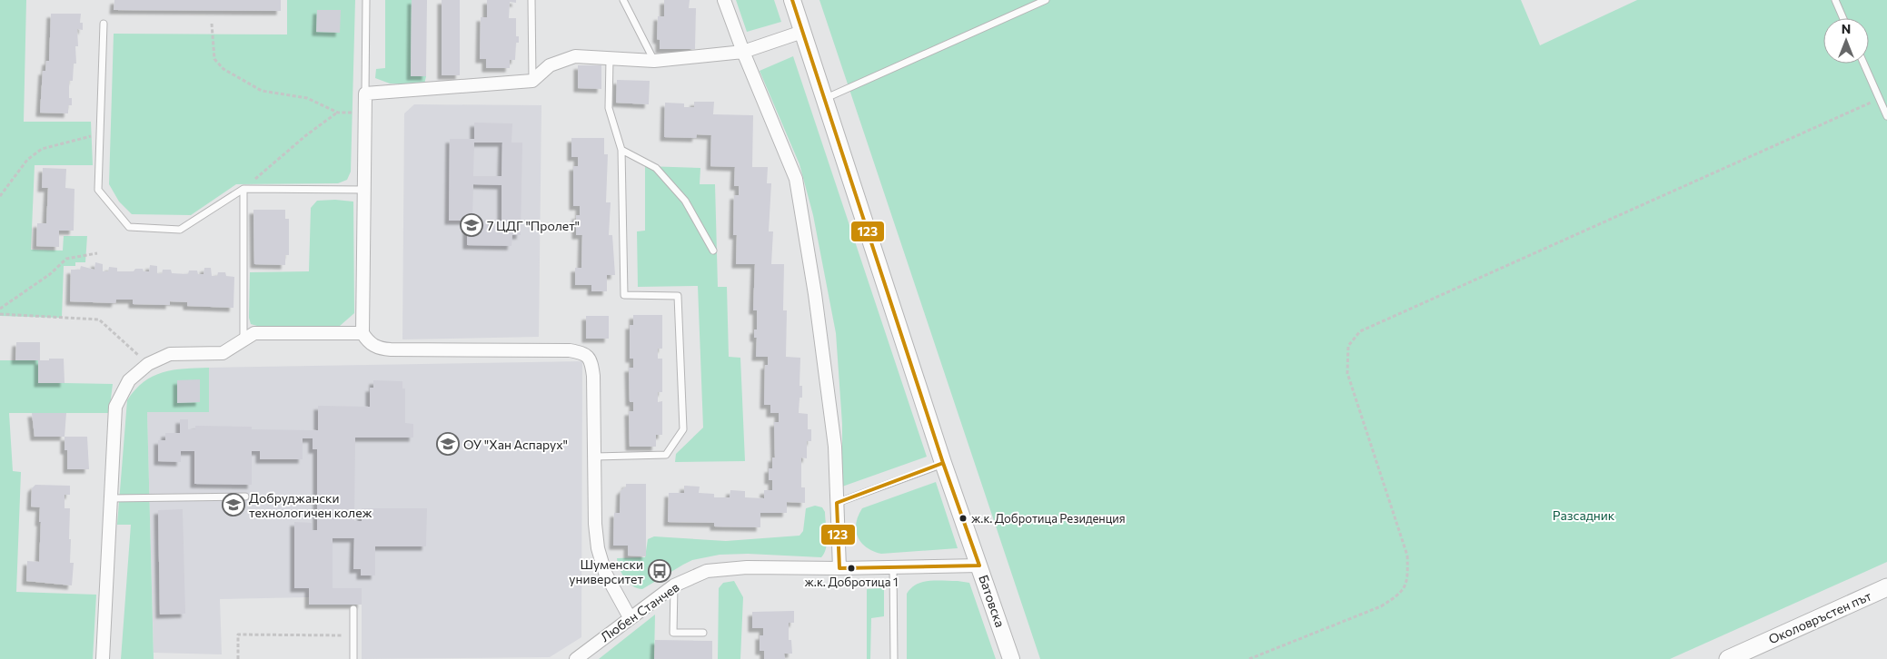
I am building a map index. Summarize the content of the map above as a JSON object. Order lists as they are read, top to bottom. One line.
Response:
{"streets":{"main road":["Околовръстен път"],"street":["Батовска","Любен Станчев"]},"crossings":[["Батовска","Любен Станчев"]],"parks":["Разсадник"],"places":{"school or university":["7 ЦДГ \"Пролет\"","ОУ \"Хан Аспарух\"","Добруджански технологичен колеж"],"other":["ж.к. Добротица Резиденция","ж.к. Добротица 1"],"bus stop":["Шуменски университет"]},"lines":["transit line 123"],"north":"top"}
